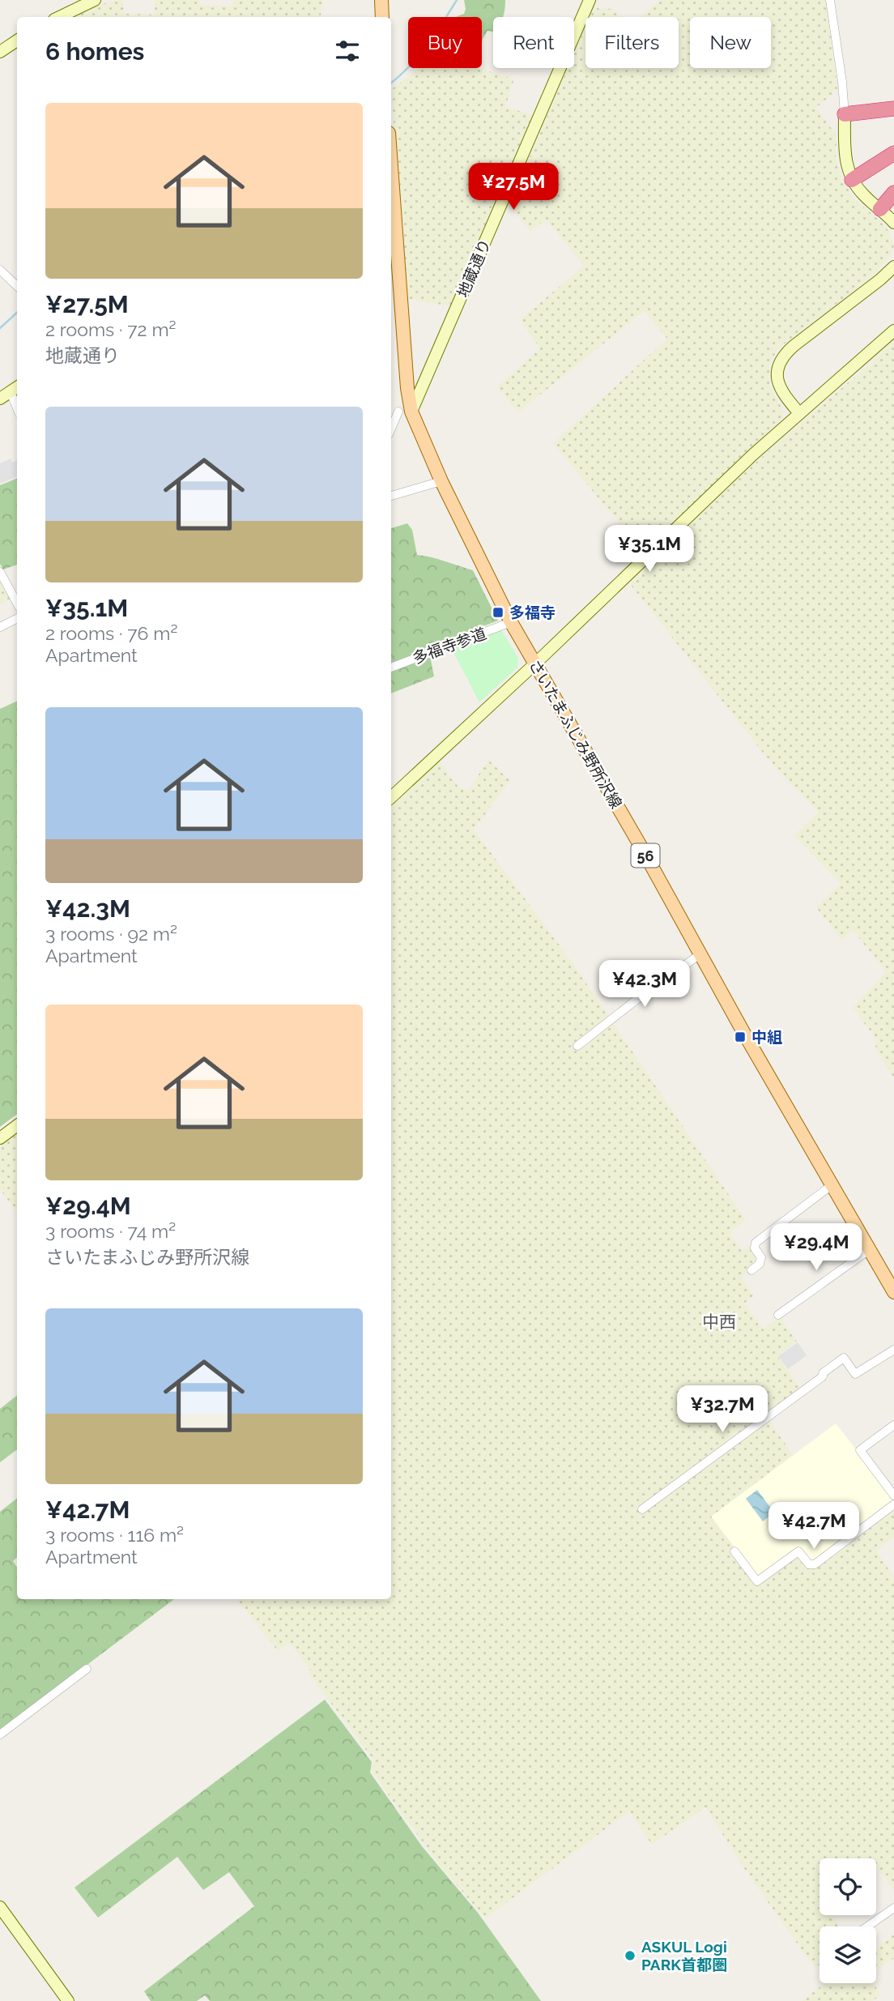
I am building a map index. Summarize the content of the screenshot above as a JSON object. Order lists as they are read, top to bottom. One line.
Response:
{"streets":{"main road":["さいたまふじみ野所沢線","56"],"street":["地蔵通り","多福寺参道"]},"crossings":[["地蔵通り","さいたまふじみ野所沢線"],["多福寺参道","さいたまふじみ野所沢線"]],"districts":["中西"],"places":{"transit":["多福寺","中組"],"other":["ASKUL Logi PARK首都圏"]},"page":{"chip":["Buy","Rent","Filters","New"],"heading":"6 homes","list":[{"name":"¥27.5M","note":"2 rooms · 72 m² · 地蔵通り"},{"name":"¥35.1M","note":"2 rooms · 76 m² · Apartment"},{"name":"¥42.3M","note":"3 rooms · 92 m² · Apartment"},{"name":"¥29.4M","note":"3 rooms · 74 m² · さいたまふじみ野所沢線"},{"name":"¥42.7M","note":"3 rooms · 116 m² · Apartment"}],"price":["¥27.5M","¥35.1M","¥42.3M","¥29.4M","¥32.7M","¥42.7M"]}}
